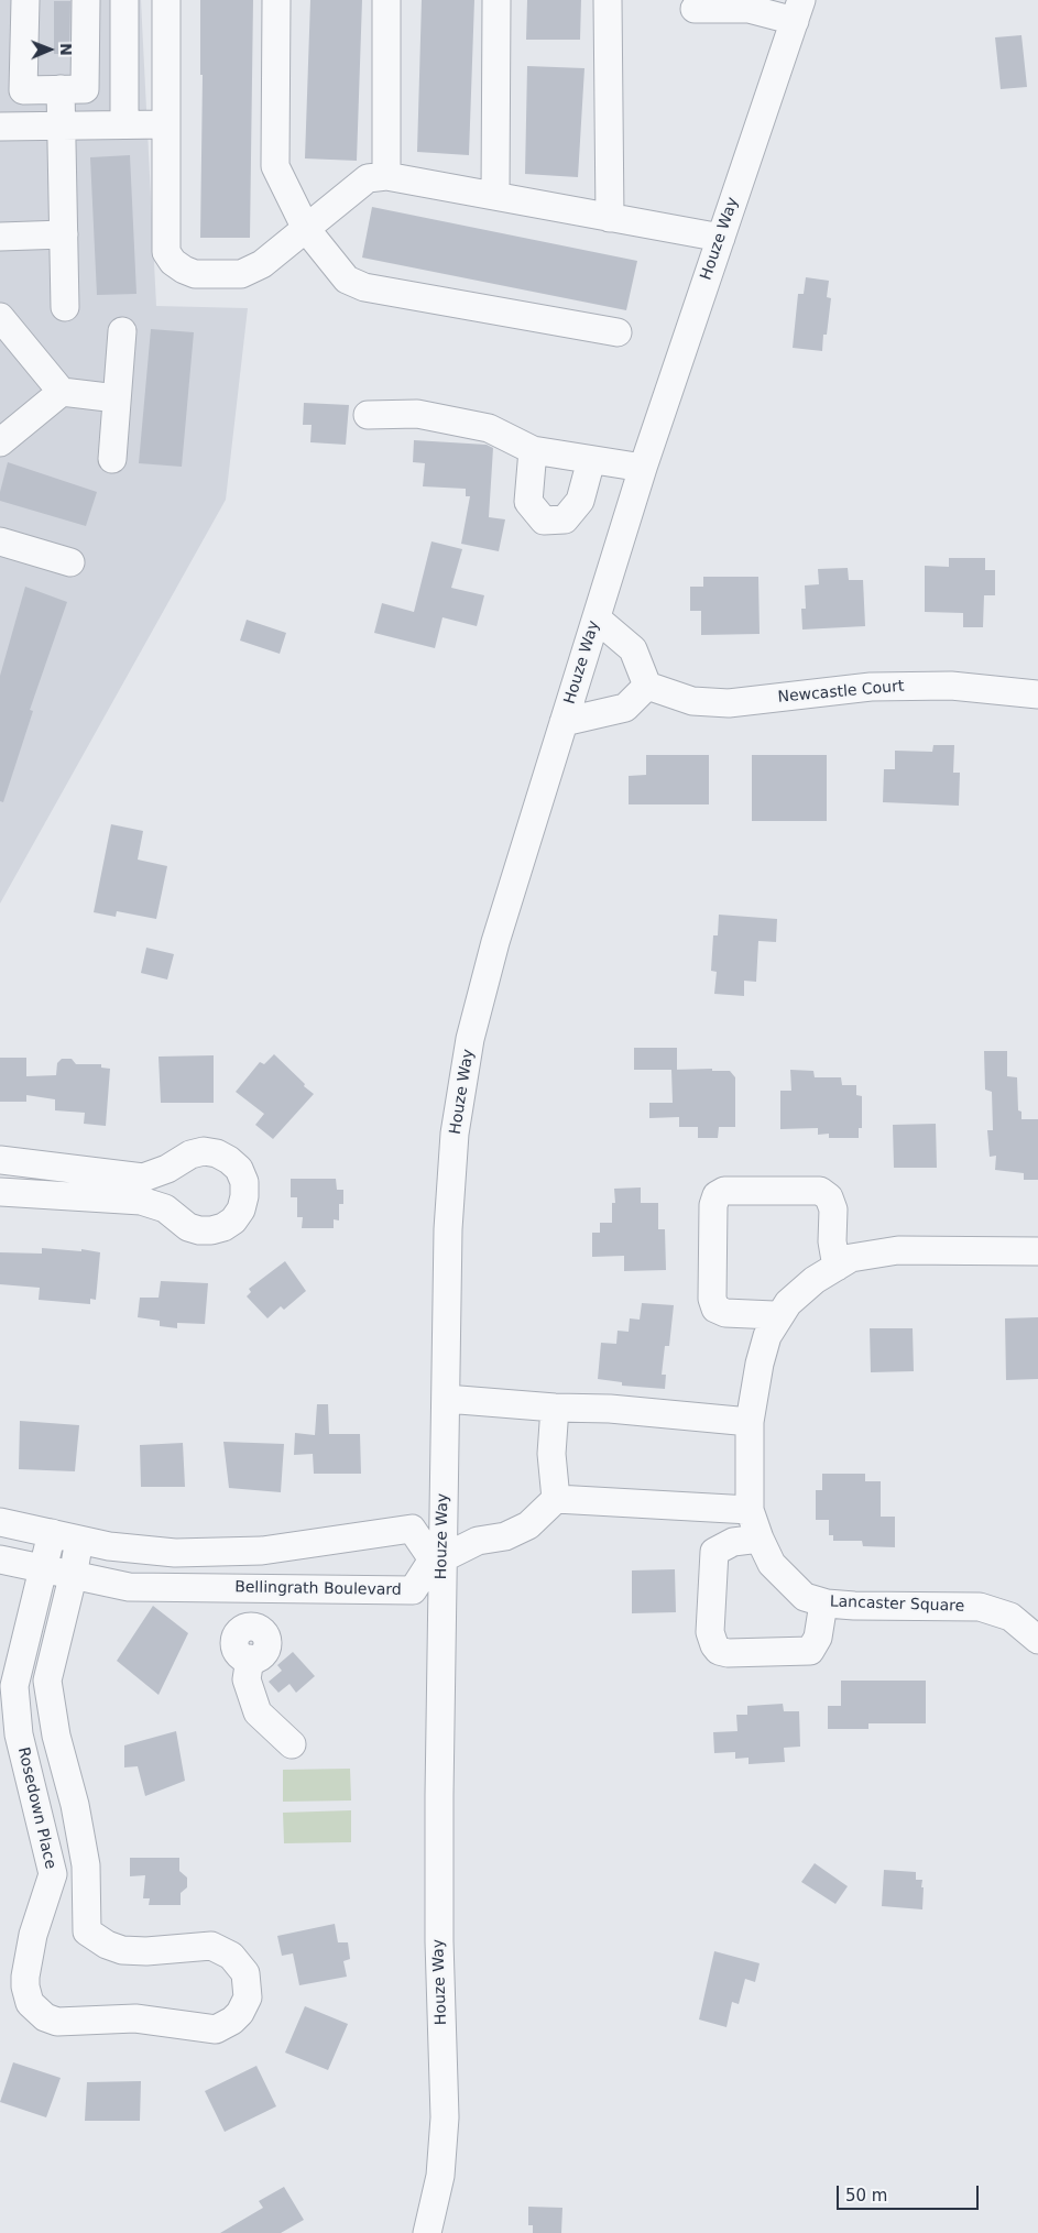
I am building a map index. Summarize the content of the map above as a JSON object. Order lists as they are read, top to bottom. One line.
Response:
{"streets":{"street":["Houze Way","Newcastle Court","Bellingrath Boulevard","Lancaster Square","Rosedown Place"]},"crossings":[["Houze Way","Bellingrath Boulevard"],["Bellingrath Boulevard","Rosedown Place"]],"scale_bar":"50 m","north":"right"}
